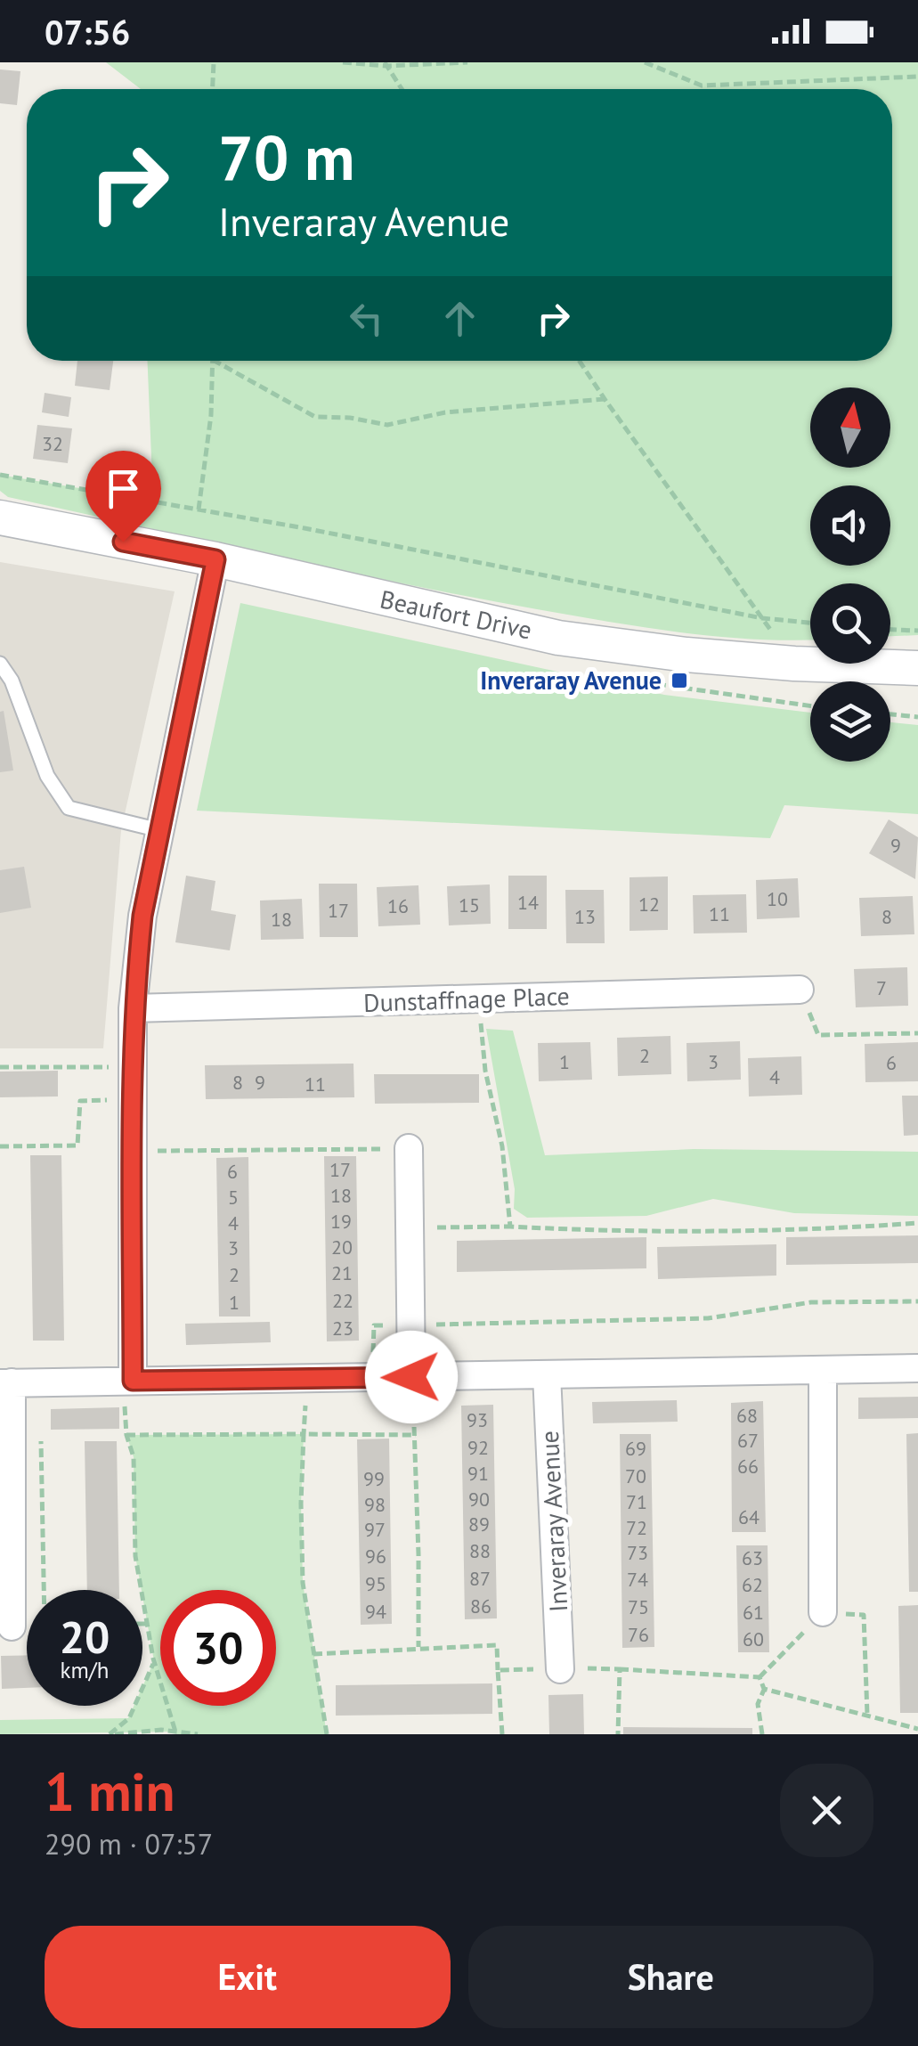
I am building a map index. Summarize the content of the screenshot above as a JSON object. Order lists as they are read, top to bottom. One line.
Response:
{"streets":{"street":["Beaufort Drive","Dunstaffnage Place","Inveraray Avenue"]},"places":{"transit":["Inveraray Avenue"]},"house_numbers":["32","9","10","14","12","15","16","17","11","13","8","18","7","2","1","3","6","4","8","9","11","17","6","18","5","19","4","20","3","21","2","22","1","23","68","93","67","92","69","66","91","70","99","90","71","98","64","89","72","97","88","73","96","63","87","74","95","62","86","75","94","61","76","60"],"north":"top","page":{"status":"07:56","turn":["70 m","Inveraray Avenue"],"speed":"20 km/h","limit":"30","heading":["1 min","290 m · 07:57"],"buttons":["Exit","Share"]}}
